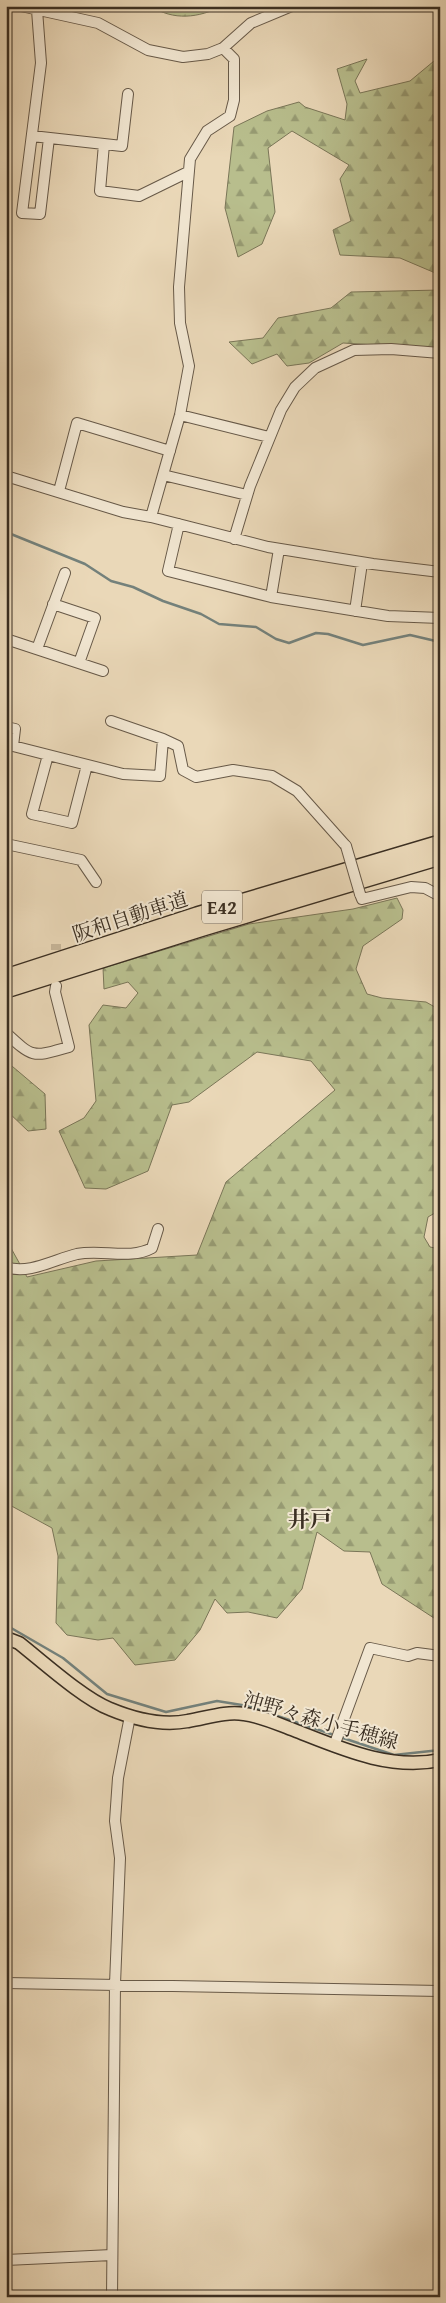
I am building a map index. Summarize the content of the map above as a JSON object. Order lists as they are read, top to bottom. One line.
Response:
{"streets":{"highway":["E42","阪和自動車道"],"main road":["沖野々森小手穂線"]},"districts":["井戸"]}
